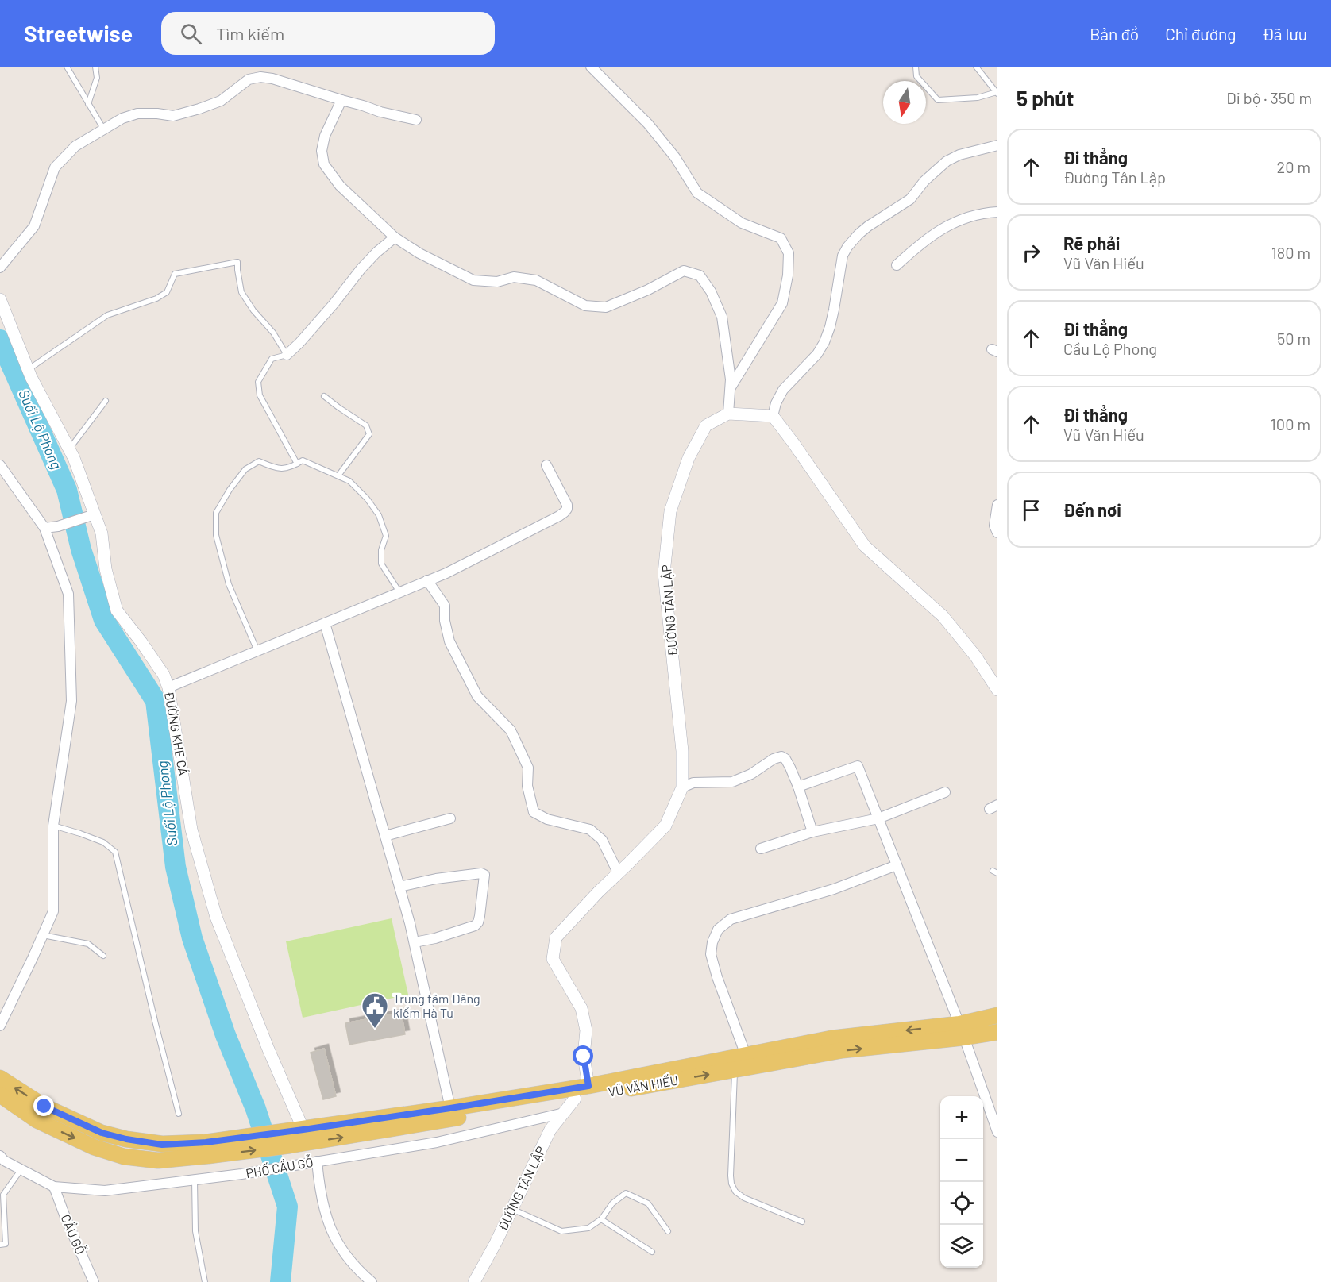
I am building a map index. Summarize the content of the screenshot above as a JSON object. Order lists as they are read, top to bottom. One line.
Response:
{"streets":{"main road":["VŨ VĂN HIẾU"],"street":["ĐƯỜNG TÂN LẬP","ĐƯỜNG KHE CÁ","PHỐ CẦU GỖ","CẦU GỖ"]},"crossings":[["ĐƯỜNG TÂN LẬP","VŨ VĂN HIẾU"],["ĐƯỜNG TÂN LẬP","PHỐ CẦU GỖ"],["ĐƯỜNG KHE CÁ","VŨ VĂN HIẾU"],["PHỐ CẦU GỖ","CẦU GỖ"]],"water":["Suối Lộ Phong"],"places":{"public building":["Trung tâm Đăng kiểm Hà Tu"]},"north":"bottom","page":{"header":"Streetwise","search":"Tìm kiếm","nav":["Bản đồ","Chỉ đường","Đã lưu"],"heading":["5 phút","Đi bộ · 350 m"],"list":[["Đi thẳng","Đường Tân Lập","20 m"],["Rẽ phải","Vũ Văn Hiếu","180 m"],["Đi thẳng","Cầu Lộ Phong","50 m"],["Đi thẳng","Vũ Văn Hiếu","100 m"],"Đến nơi"],"map_buttons":["+","−"]}}
